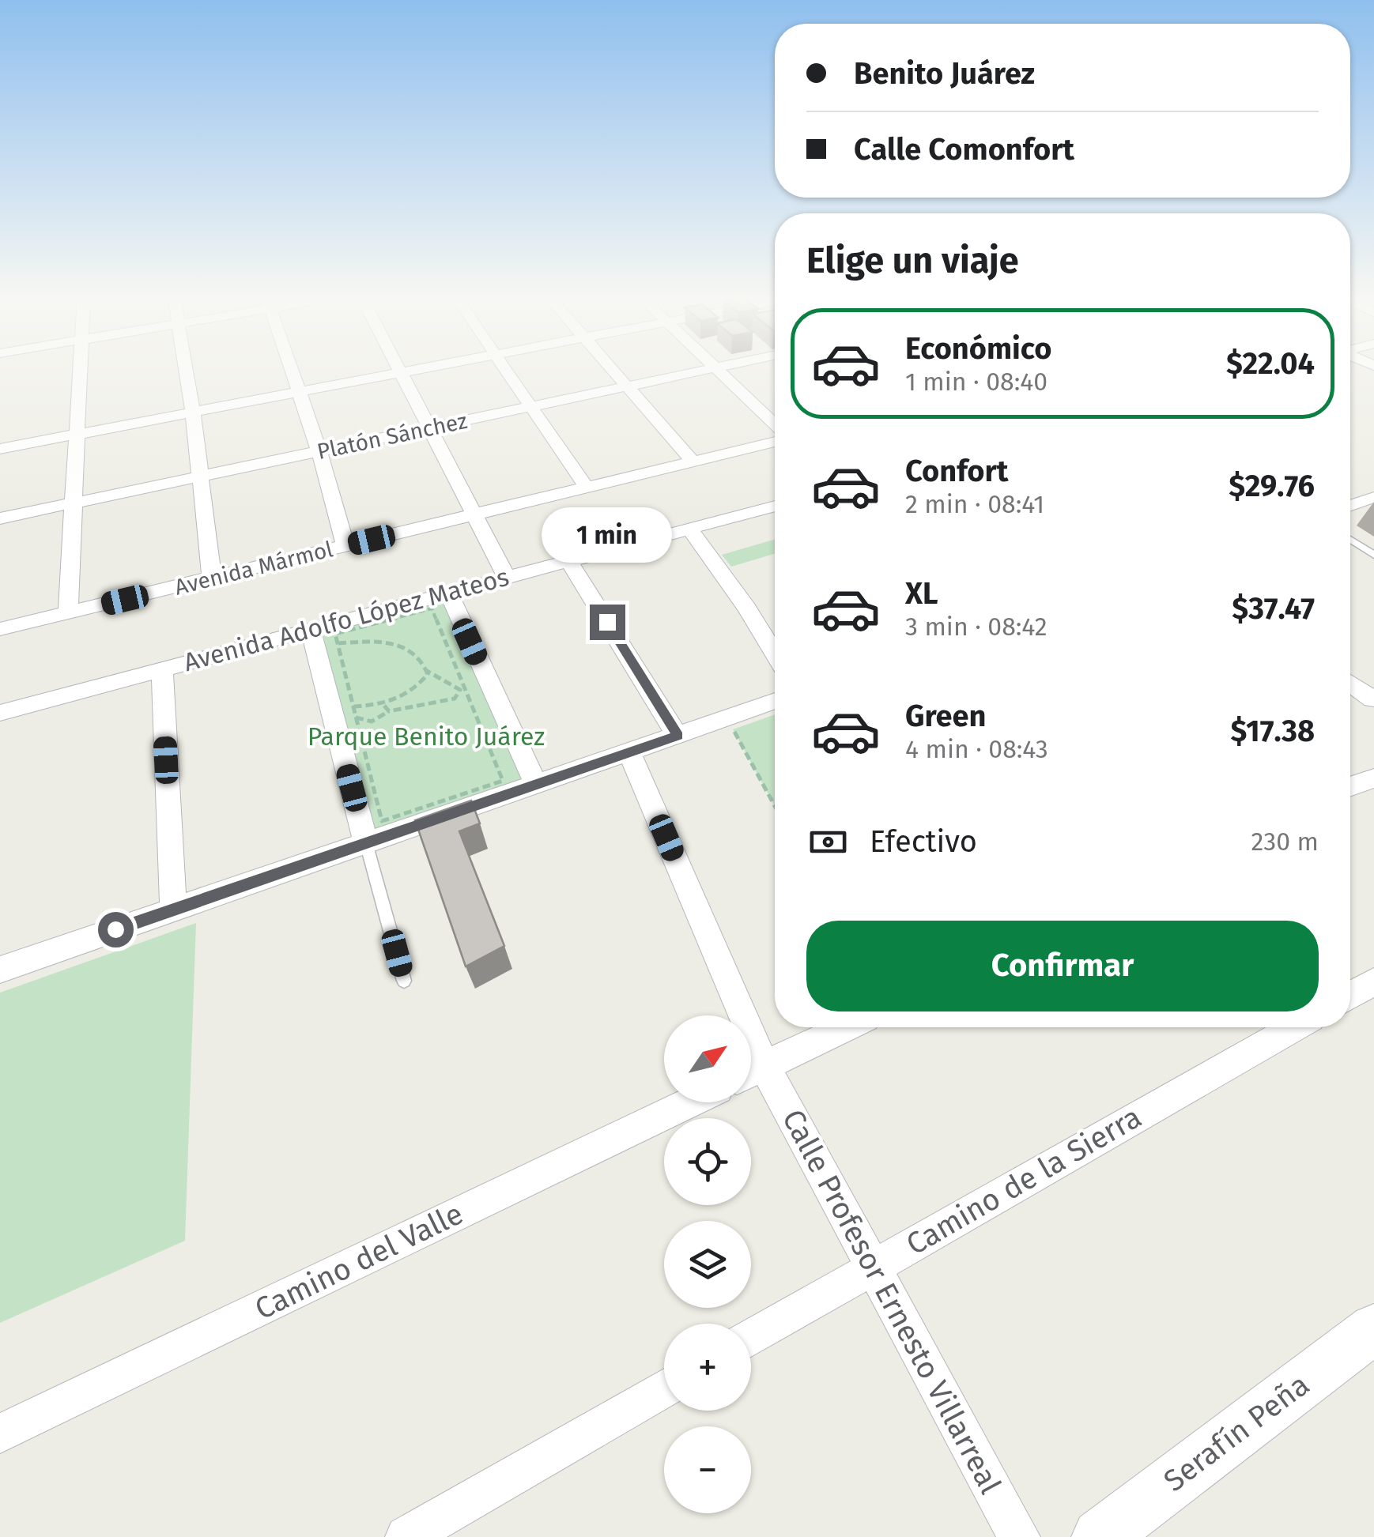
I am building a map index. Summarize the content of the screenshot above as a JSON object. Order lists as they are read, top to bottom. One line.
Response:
{"streets":{"main road":["Serafín Peña"],"street":["Platón Sánchez","Avenida Mármol","Avenida Adolfo López Mateos","Camino de la Sierra","Camino del Valle","Calle Profesor Ernesto Villarreal"]},"crossings":[["Camino de la Sierra","Calle Profesor Ernesto Villarreal"]],"parks":["Parque Benito Juárez"],"north":"top right","page":{"banner":["Benito Juárez","Calle Comonfort"],"heading":"Elige un viaje","list":[{"name":"Económico","note":"1 min · 08:40","value":"$22.04"},{"name":"Confort","note":"2 min · 08:41","value":"$29.76"},{"name":"XL","note":"3 min · 08:42","value":"$37.47"},{"name":"Green","note":"4 min · 08:43","value":"$17.38"}],"bubble":"1 min","pay":["Efectivo","230 m"],"buttons":"Confirmar","map_buttons":["+","−"]}}
